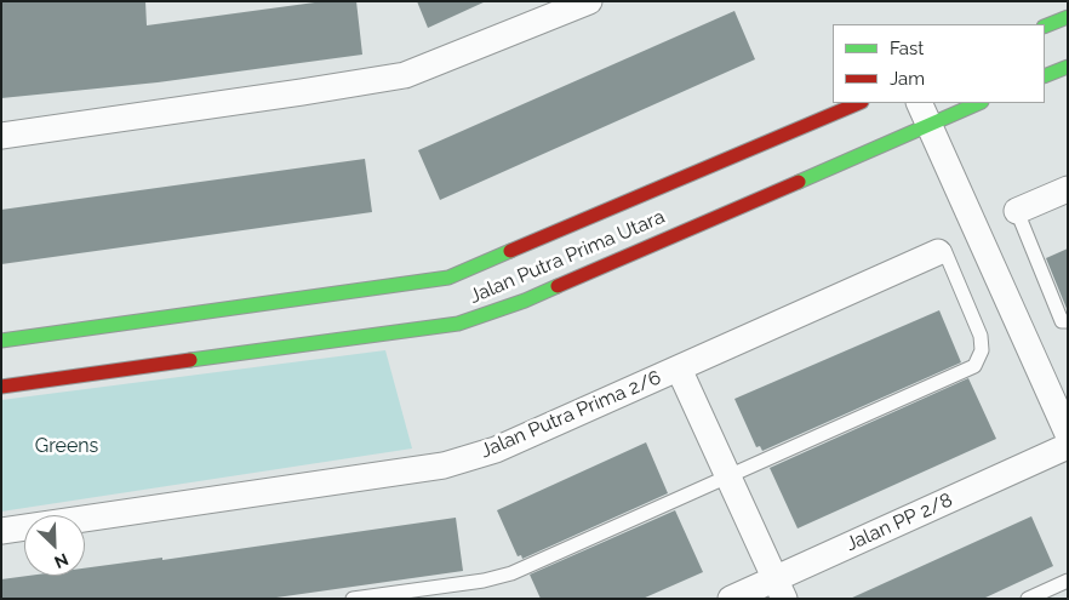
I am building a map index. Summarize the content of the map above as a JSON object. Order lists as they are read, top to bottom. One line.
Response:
{"streets":{"main road":["Jalan Putra Prima Utara"],"street":["Jalan Putra Prima 2/6","Jalan PP 2/8"]},"parks":["Greens"],"legend":["Fast","Jam"],"north":"bottom right"}
